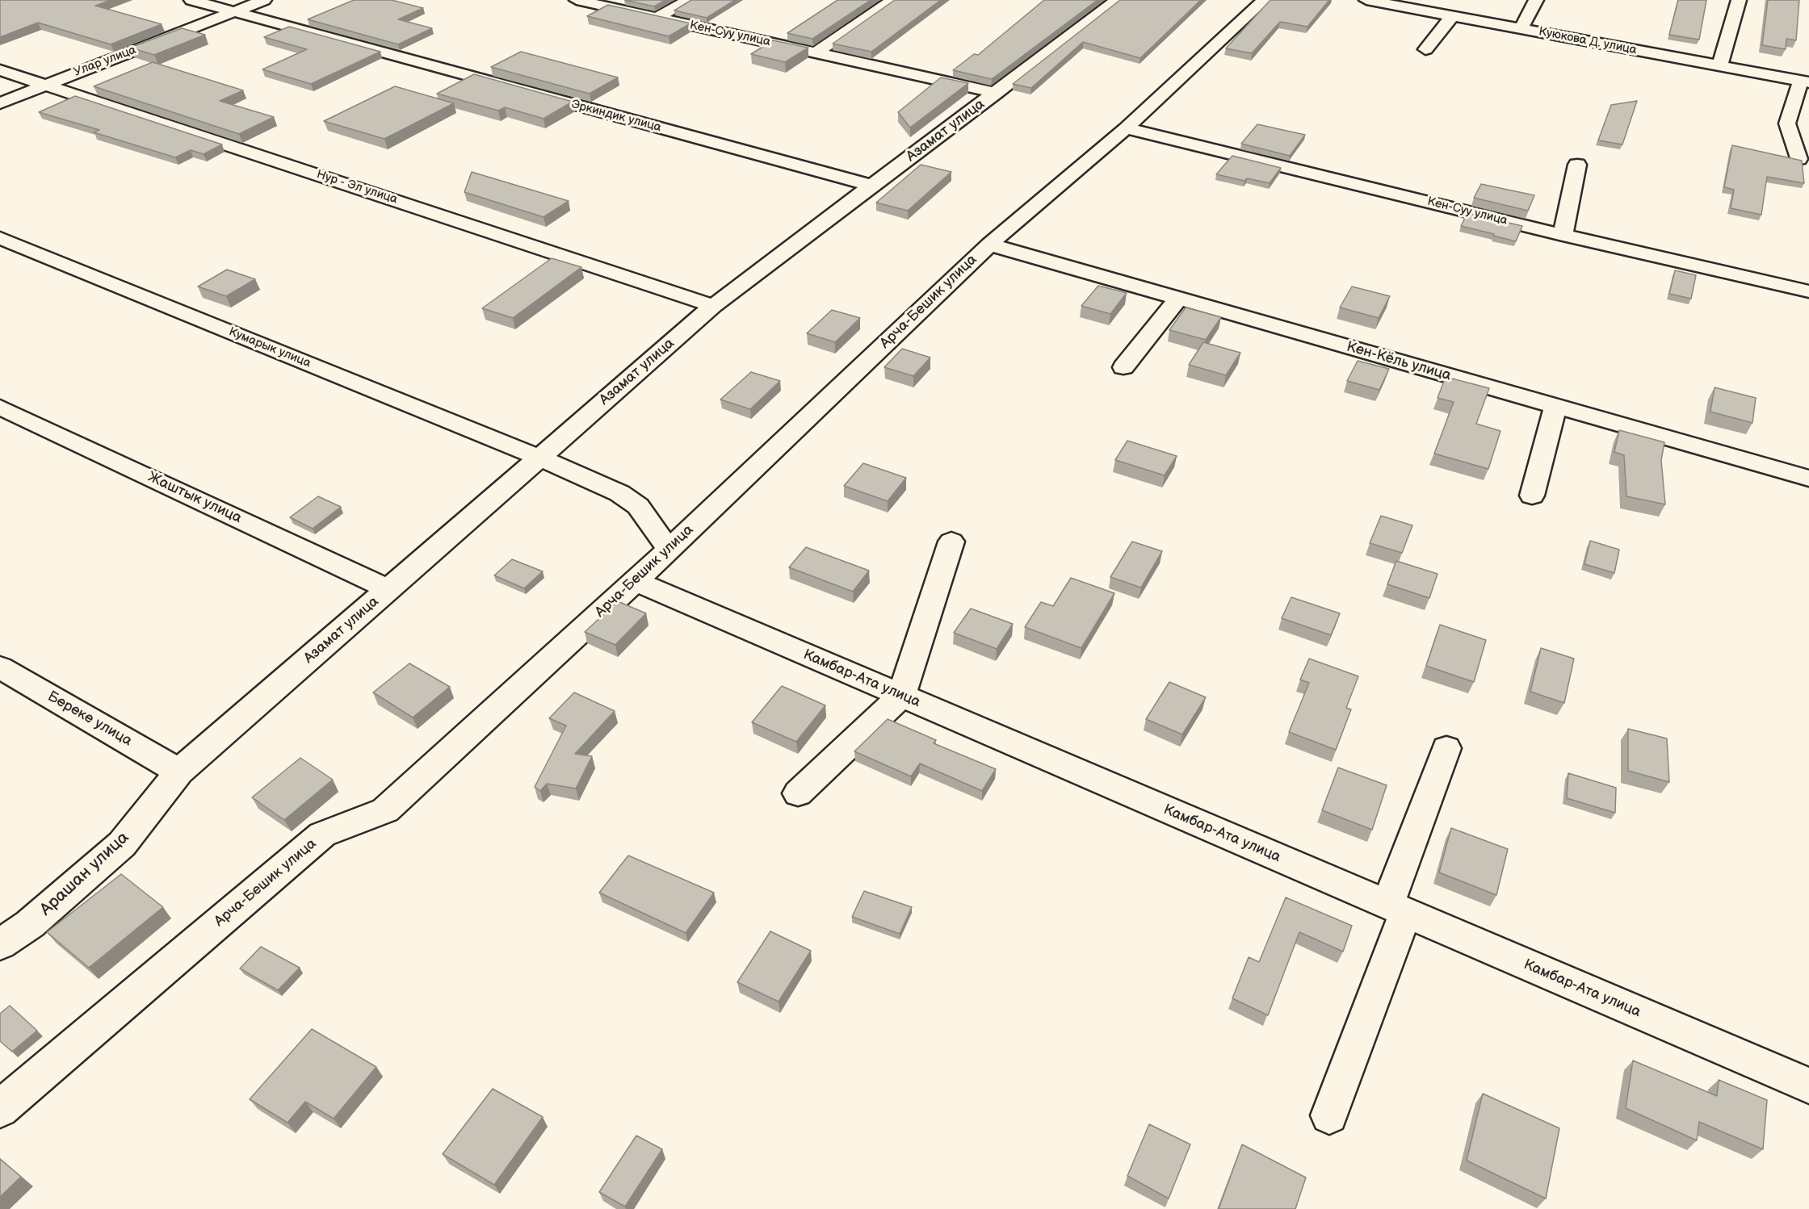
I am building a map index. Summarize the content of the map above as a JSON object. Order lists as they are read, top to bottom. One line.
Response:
{"streets":{"street":["Кен-Суу улица","Куюкова Д. улица","Улар улица","Эркиндик улица","Азамат улица","Нур - Эл улица","Арча-Бешик улица","Кумарык улица","Кен-Кёль улица","Жаштык улица","Камбар-Ата улица","Береке улица","Арашан улица"]},"crossings":[["Кен-Суу улица","Азамат улица"],["Кен-Суу улица","Арча-Бешик улица"],["Улар улица","Эркиндик улица"],["Улар улица","Нур - Эл улица"],["Эркиндик улица","Азамат улица"],["Азамат улица","Нур - Эл улица"],["Азамат улица","Кумарык улица"],["Азамат улица","Жаштык улица"],["Азамат улица","Береке улица"],["Азамат улица","Арашан улица"],["Арча-Бешик улица","Кумарык улица"],["Арча-Бешик улица","Кен-Кёль улица"],["Арча-Бешик улица","Камбар-Ата улица"],["Береке улица","Арашан улица"]]}
